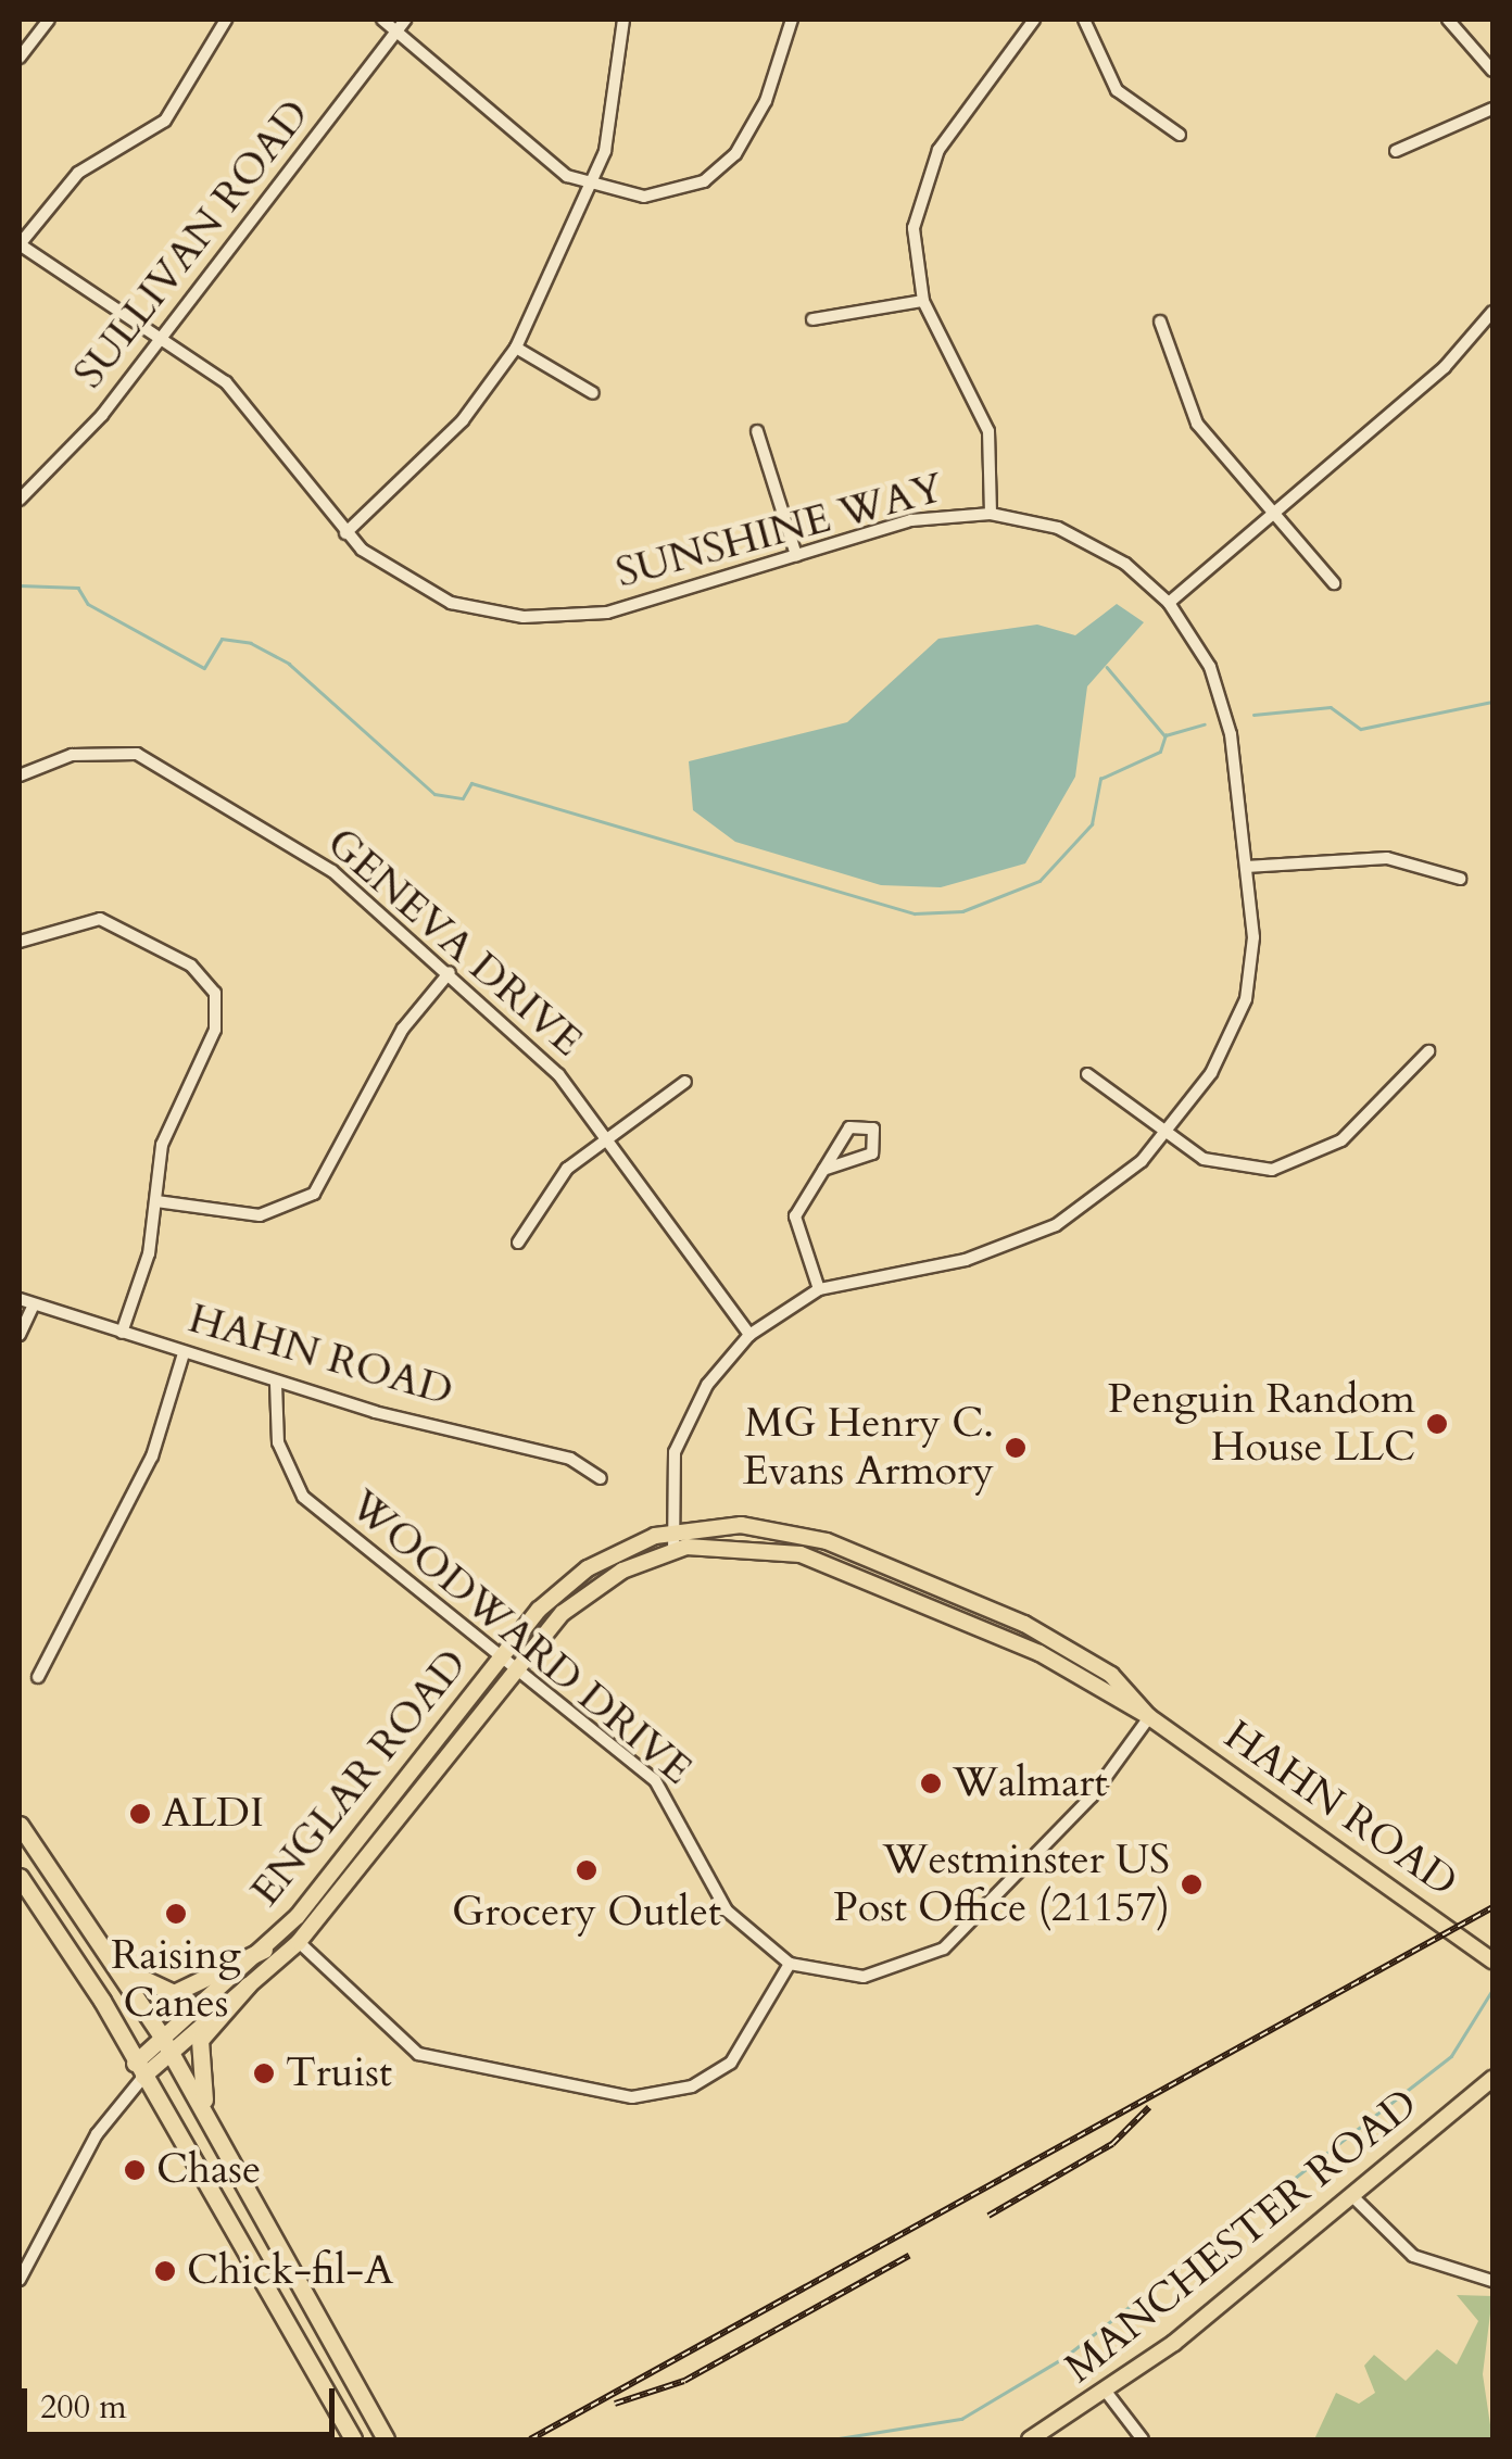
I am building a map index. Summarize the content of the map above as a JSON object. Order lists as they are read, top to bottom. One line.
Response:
{"streets":{"main road":["HAHN ROAD","ENGLAR ROAD","MANCHESTER ROAD"],"street":["SULLIVAN ROAD","SUNSHINE WAY","GENEVA DRIVE","WOODWARD DRIVE"]},"crossings":[["SULLIVAN ROAD","SUNSHINE WAY"],["SUNSHINE WAY","GENEVA DRIVE"],["SUNSHINE WAY","HAHN ROAD"],["SUNSHINE WAY","ENGLAR ROAD"],["HAHN ROAD","WOODWARD DRIVE"],["HAHN ROAD","ENGLAR ROAD"],["WOODWARD DRIVE","ENGLAR ROAD"]],"places":["Penguin Random House LLC","MG Henry C. Evans Armory","Walmart","ALDI","Grocery Outlet","Westminster US Post Office (21157)","Raising Canes","Truist","Chase","Chick-fil-A"],"scale_bar":"200 m"}
